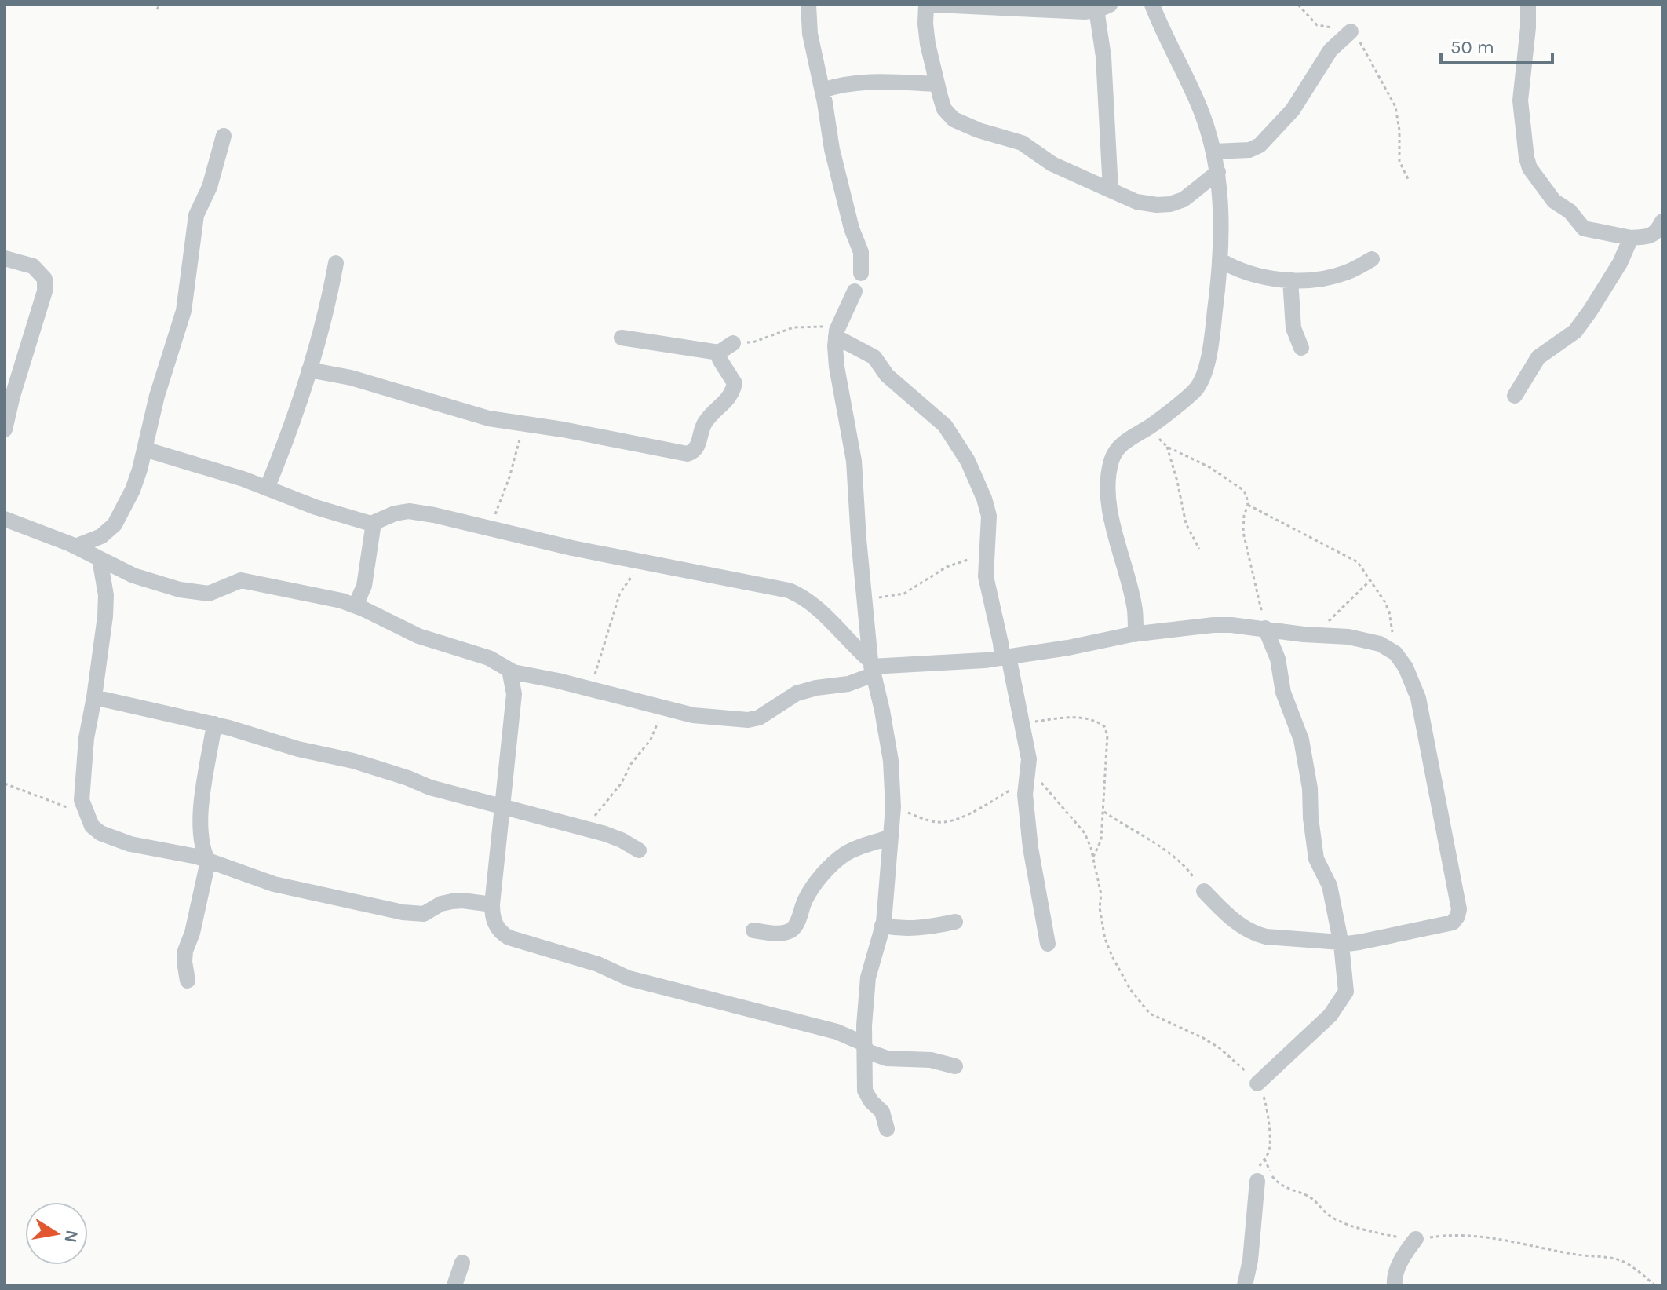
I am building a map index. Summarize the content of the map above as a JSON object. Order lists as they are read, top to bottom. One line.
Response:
{"scale_bar":"50 m","north":"right"}
